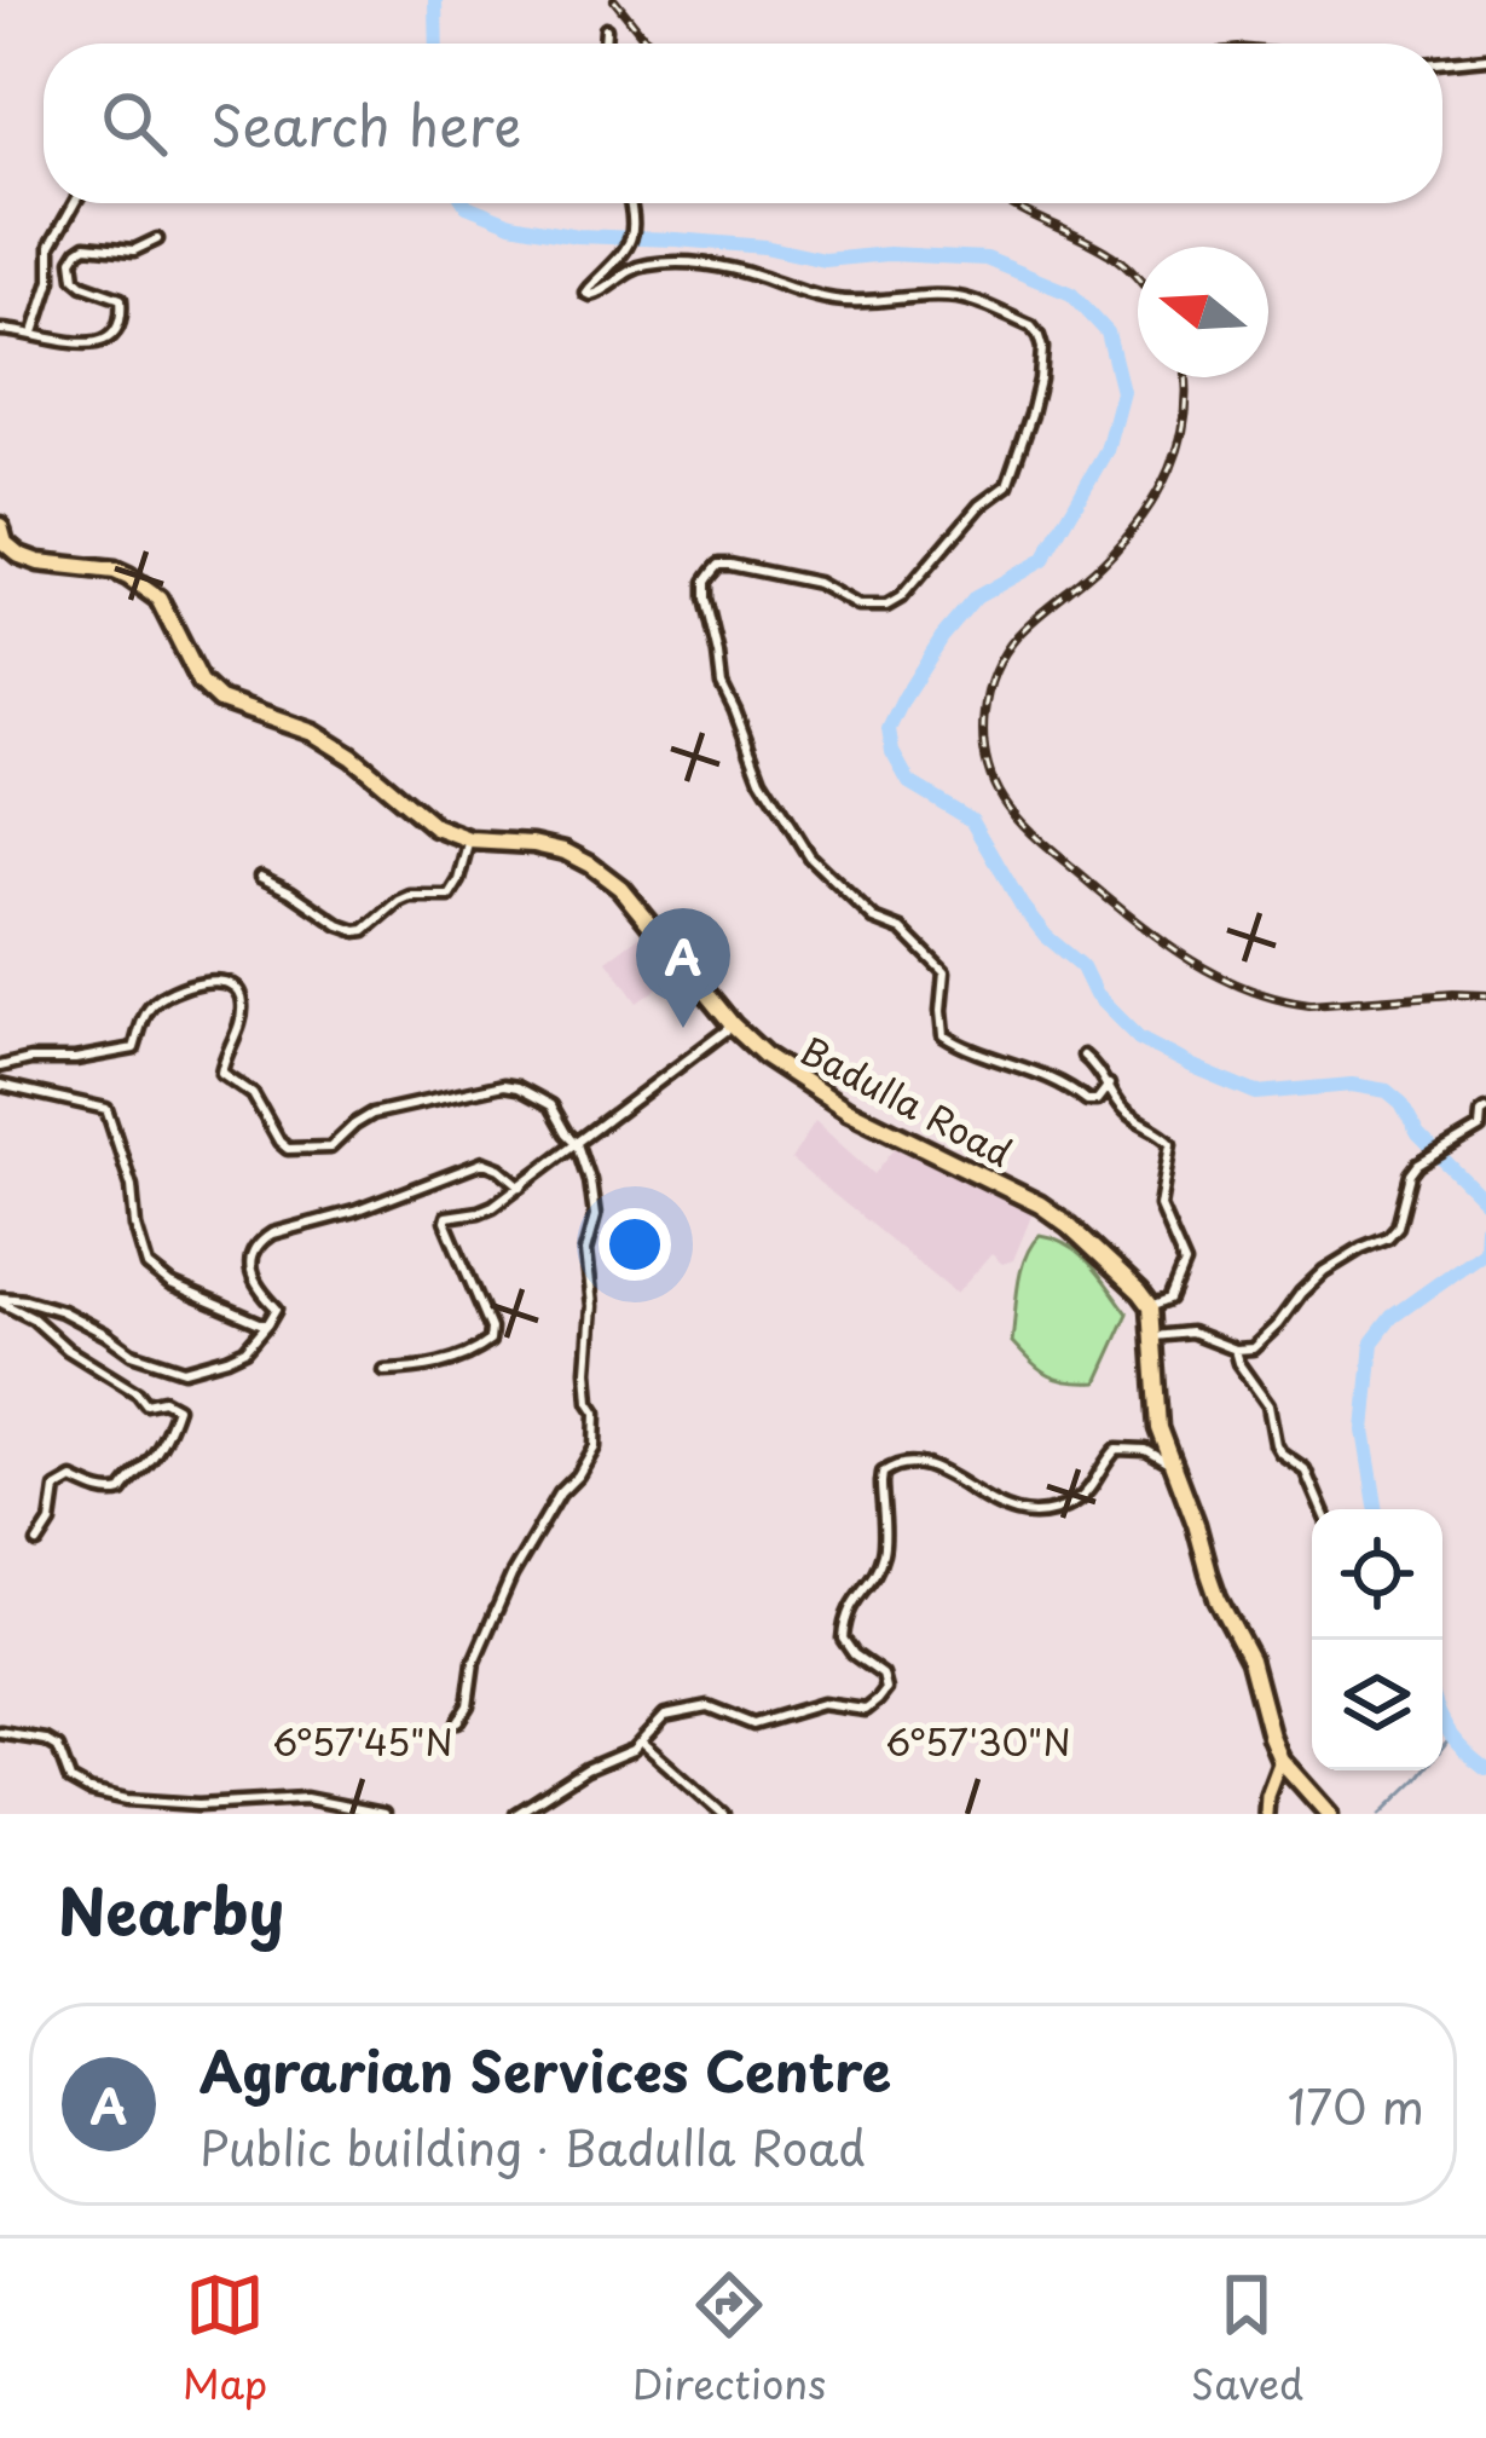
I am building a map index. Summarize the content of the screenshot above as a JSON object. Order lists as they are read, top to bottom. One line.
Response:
{"streets":{"highway":["Badulla Road"]},"north":"left","page":{"search":"Search here","pins":"A","heading":"Nearby","list":[{"mark":"A","name":"Agrarian Services Centre","note":"Public building · Badulla Road","value":"170 m"}],"nav":["Map","Directions","Saved"]},"coordinates":["6°57'45\"N","6°57'30\"N"]}
